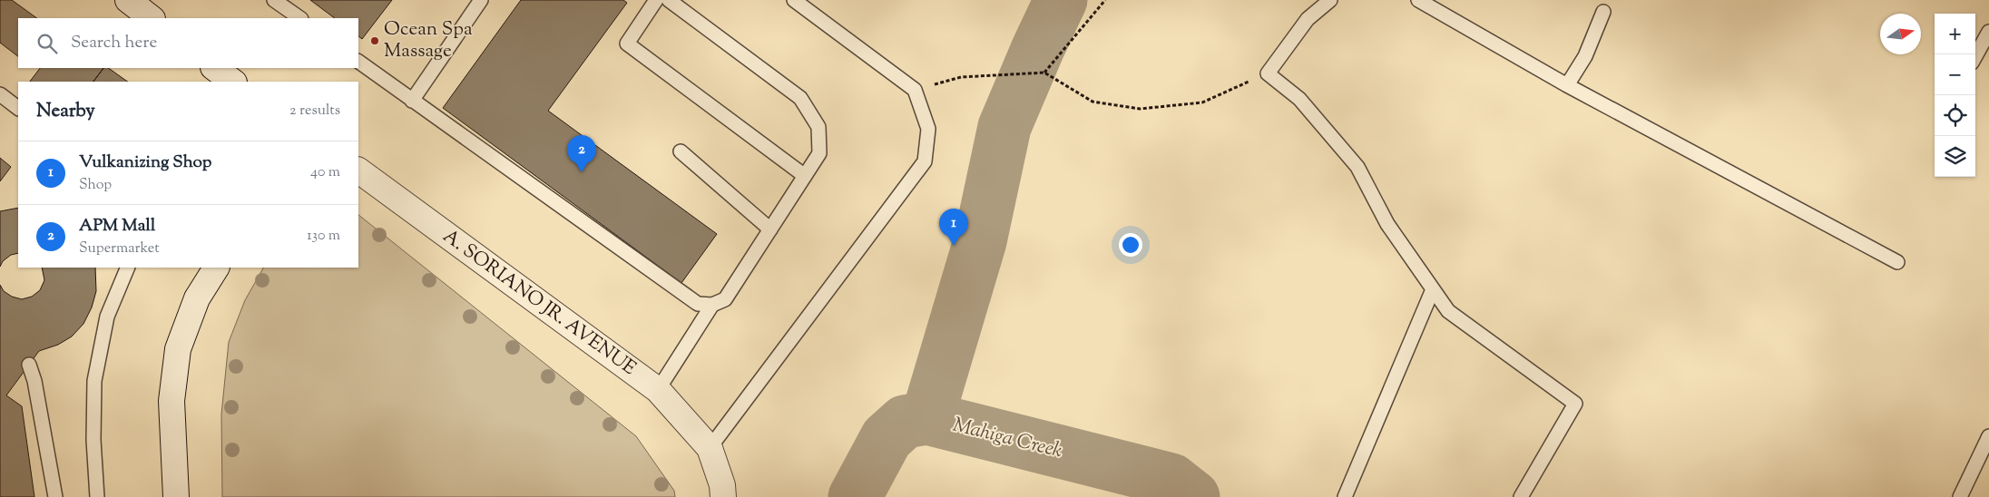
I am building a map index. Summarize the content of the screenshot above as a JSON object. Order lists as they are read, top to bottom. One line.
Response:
{"streets":{"street":["A. SORIANO JR. AVENUE"]},"water":["Mahiga Creek"],"places":["Ocean Spa Massage"],"north":"right","page":{"map_buttons":["+","−"],"search":"Search here","heading":["Nearby","2 results"],"pins":["2","1"],"list":[{"mark":"1","name":"Vulkanizing Shop","note":"Shop","value":"40 m"},{"mark":"2","name":"APM Mall","note":"Supermarket","value":"130 m"}]}}
